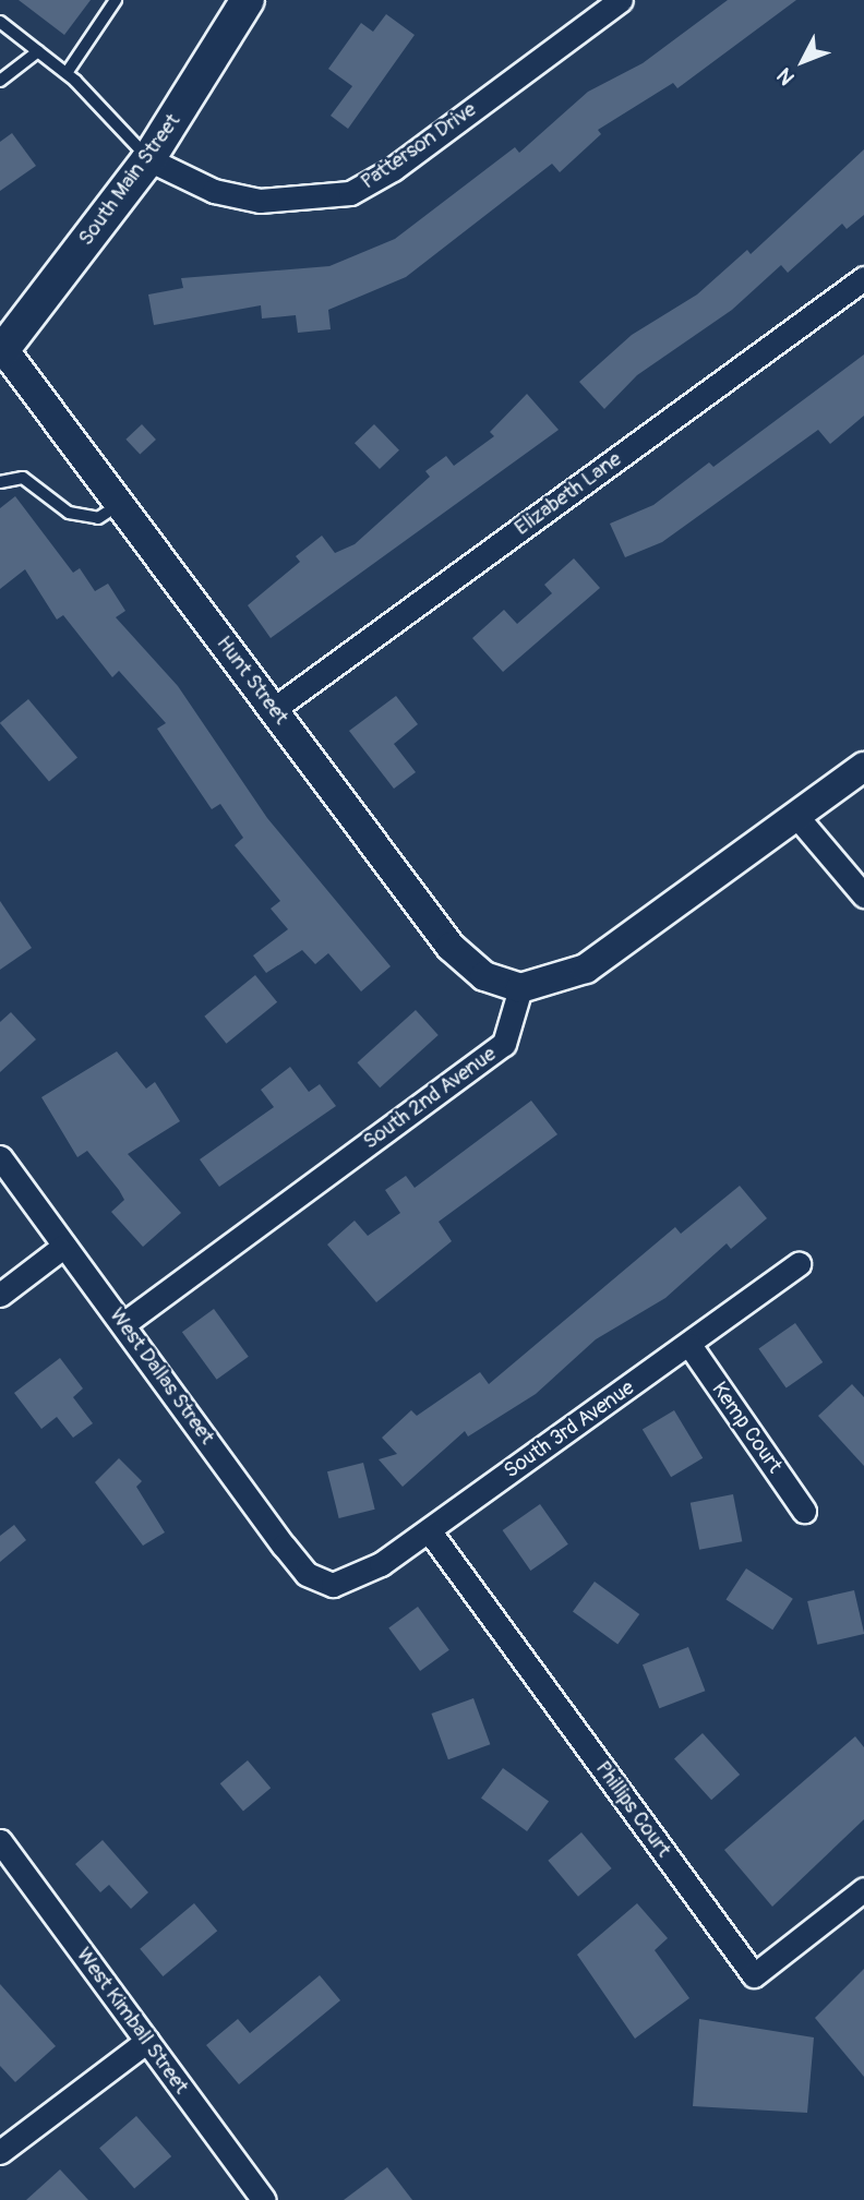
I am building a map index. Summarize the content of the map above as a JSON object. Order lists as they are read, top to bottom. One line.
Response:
{"streets":{"main road":["South Main Street"],"street":["Patterson Drive","Elizabeth Lane","Hunt Street","South 2nd Avenue","West Dallas Street","Kemp Court","South 3rd Avenue","Phillips Court","West Kimball Street"]},"crossings":[["Patterson Drive","South Main Street"],["South Main Street","Hunt Street"],["Elizabeth Lane","Hunt Street"],["Hunt Street","South 2nd Avenue"],["South 2nd Avenue","West Dallas Street"],["West Dallas Street","South 3rd Avenue"],["Kemp Court","South 3rd Avenue"],["South 3rd Avenue","Phillips Court"]],"north":"bottom left"}
